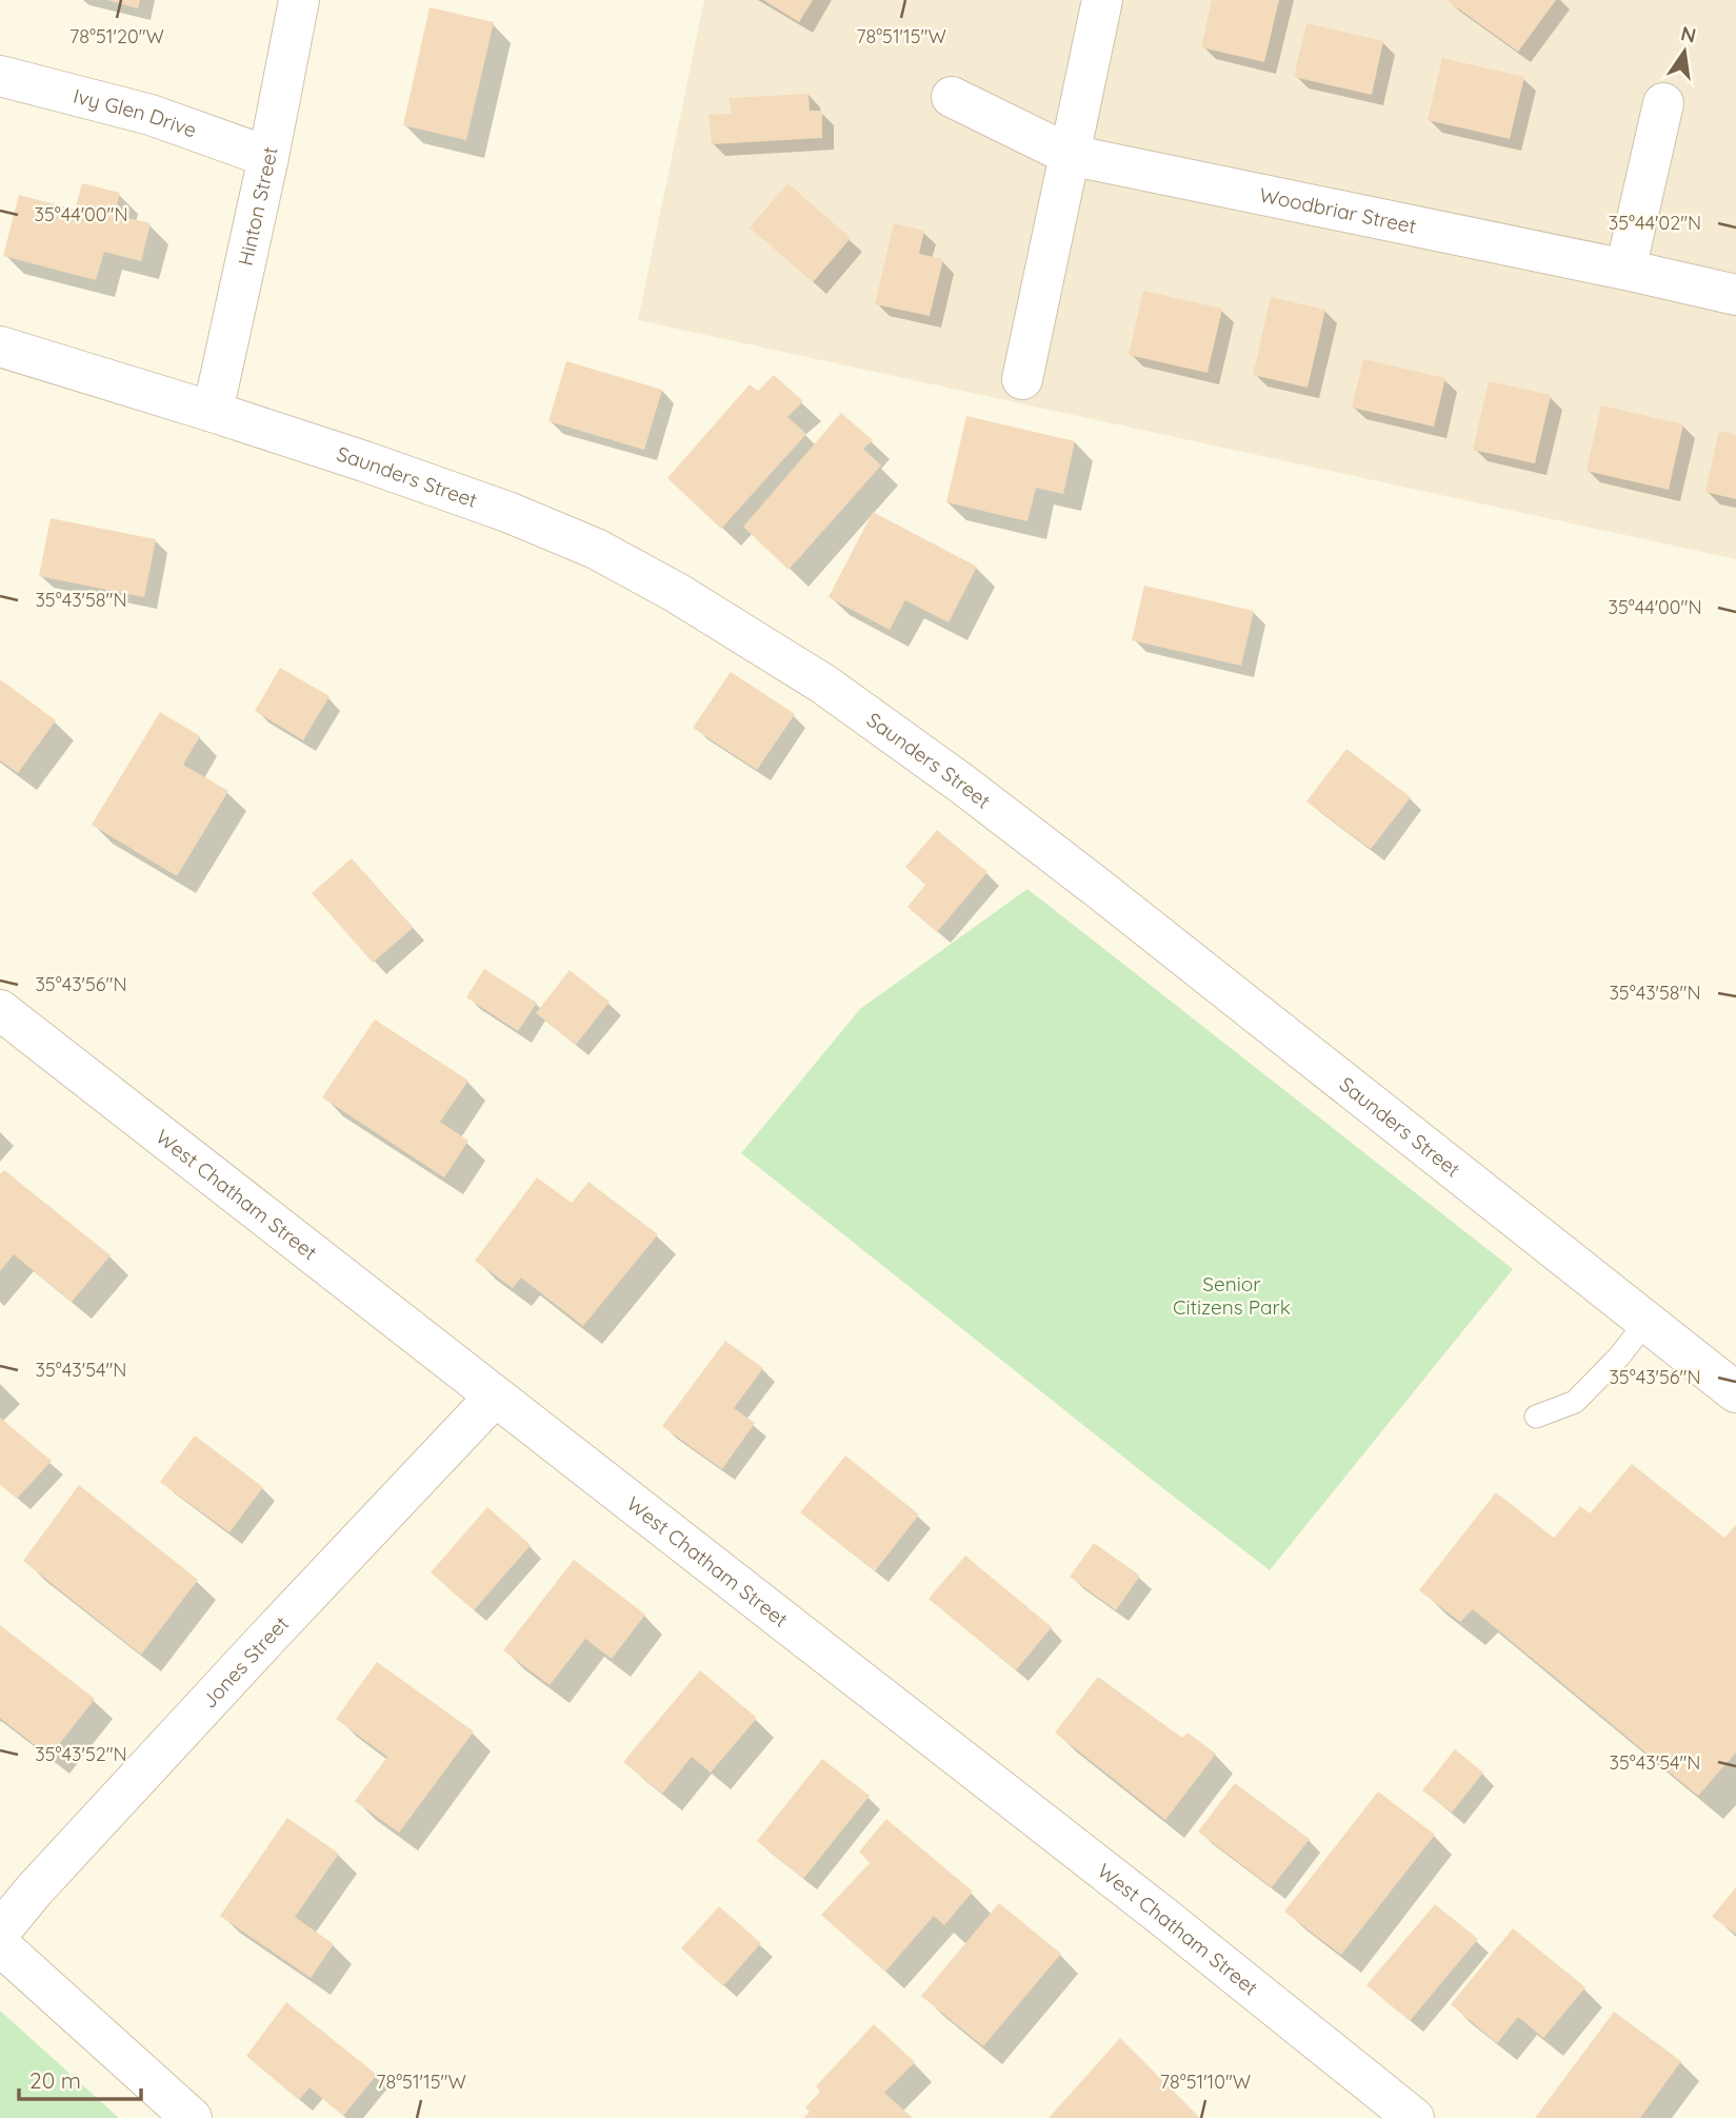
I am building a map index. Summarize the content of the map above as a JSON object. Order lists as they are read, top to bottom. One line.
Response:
{"streets":{"street":["Ivy Glen Drive","Hinton Street","Woodbriar Street","Saunders Street","West Chatham Street","Jones Street"]},"crossings":[["Ivy Glen Drive","Hinton Street"],["Hinton Street","Saunders Street"],["West Chatham Street","Jones Street"]],"parks":["Senior Citizens Park"],"scale_bar":"20 m","north":"top","coordinates":["78°51'20\"W","78°51'15\"W","35°44'00\"N","35°44'02\"N","35°43'58\"N","35°43'56\"N","35°43'54\"N","35°43'52\"N","78°51'10\"W"]}
